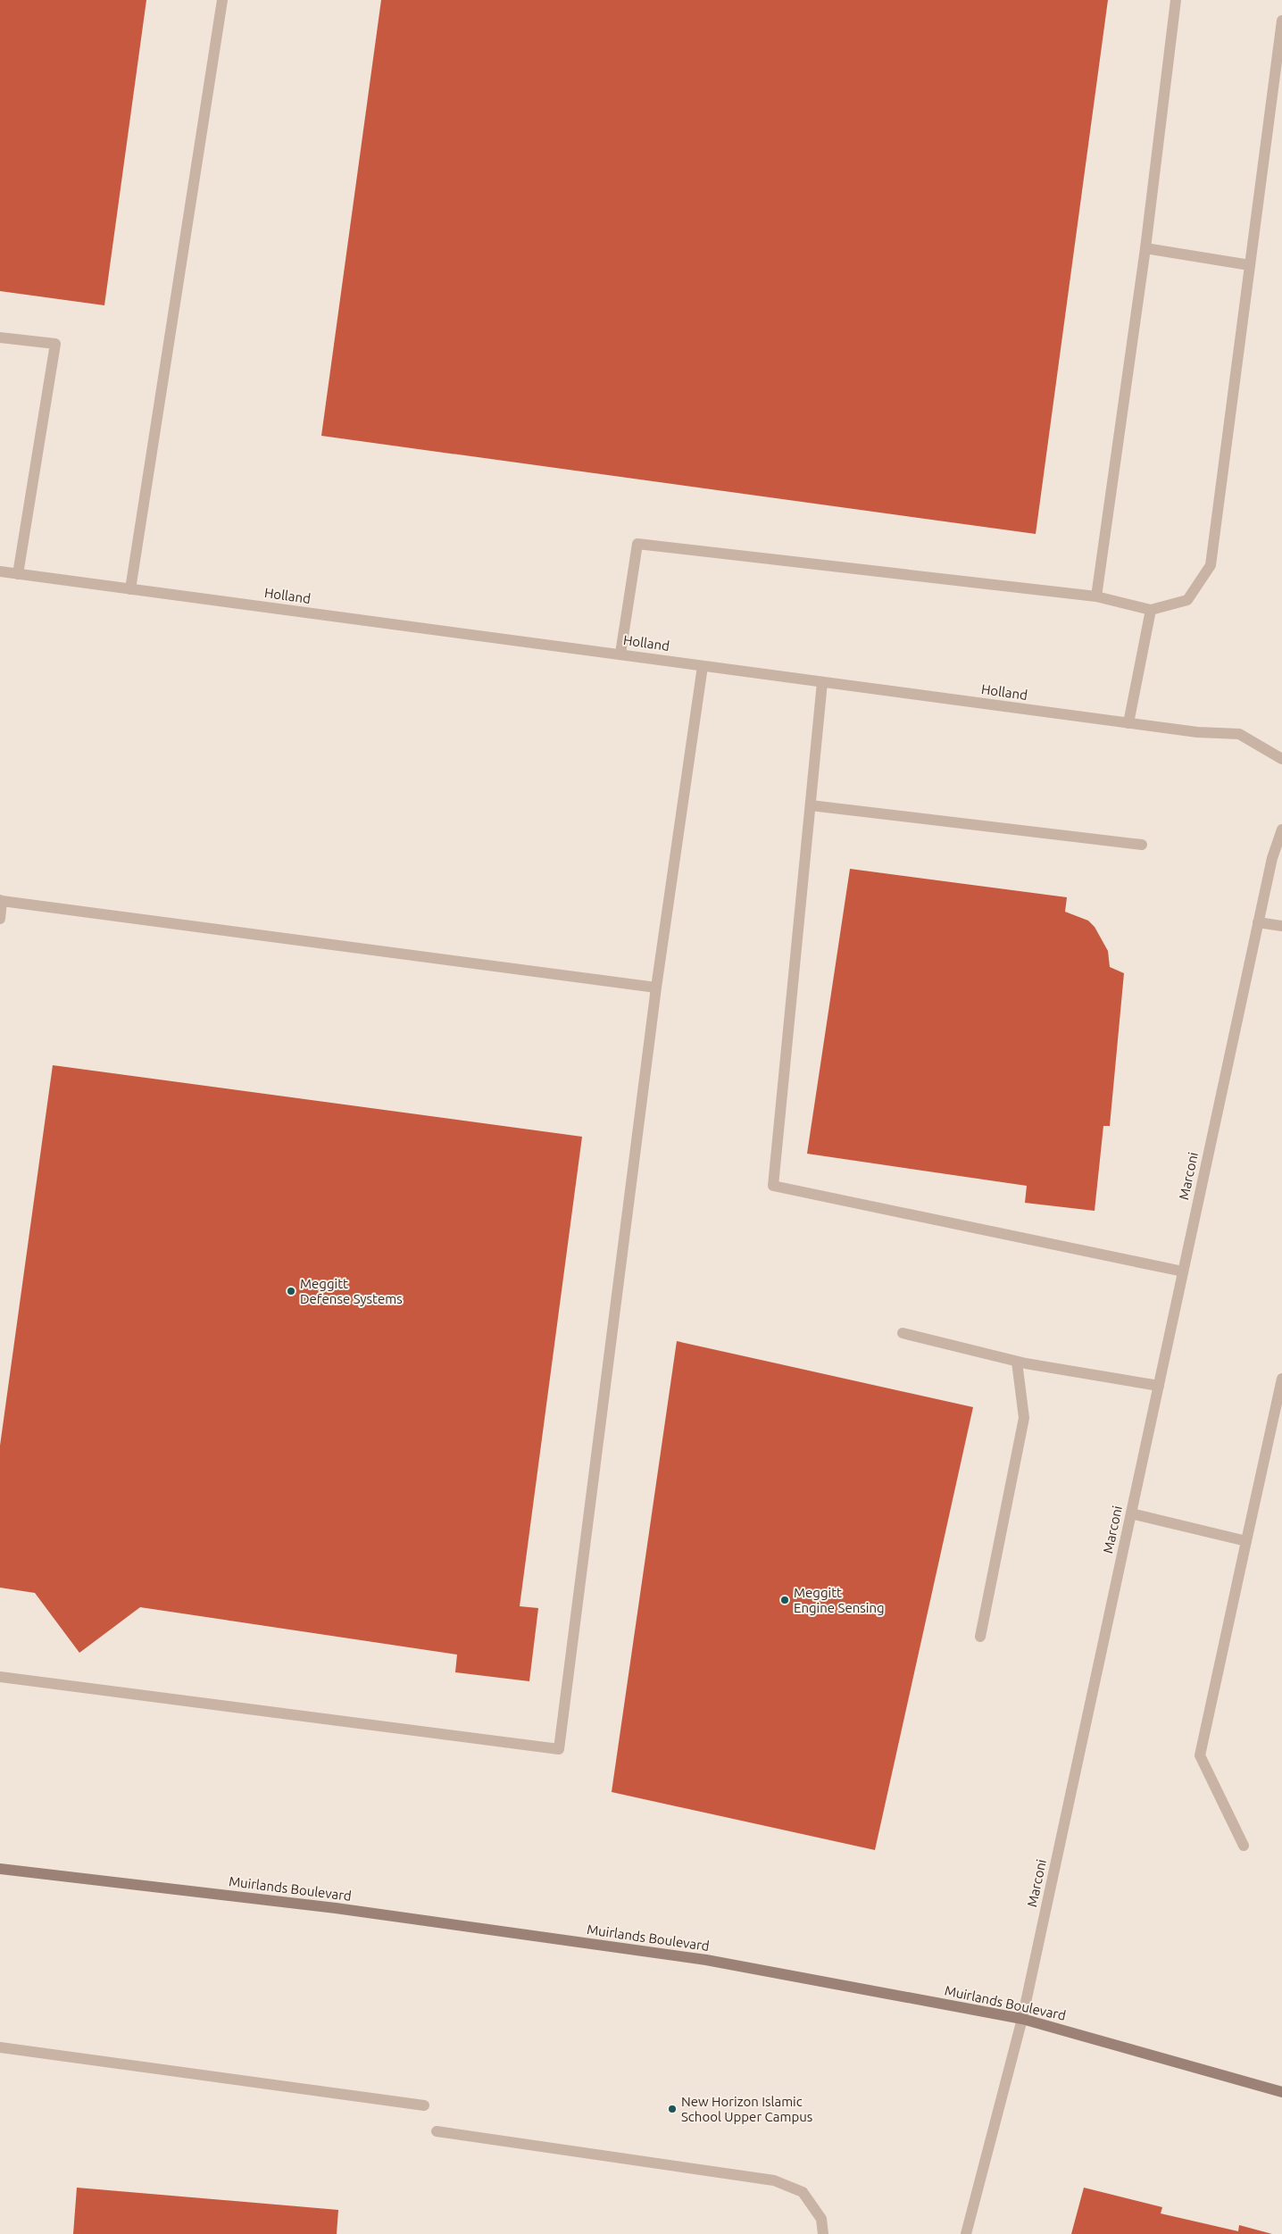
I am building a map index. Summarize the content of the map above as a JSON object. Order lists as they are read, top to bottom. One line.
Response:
{"streets":{"main road":["Muirlands Boulevard"],"street":["Holland","Marconi"]},"crossings":[["Marconi","Muirlands Boulevard"]],"places":["Meggitt Defense Systems","Meggitt Engine Sensing","New Horizon Islamic School Upper Campus"]}
